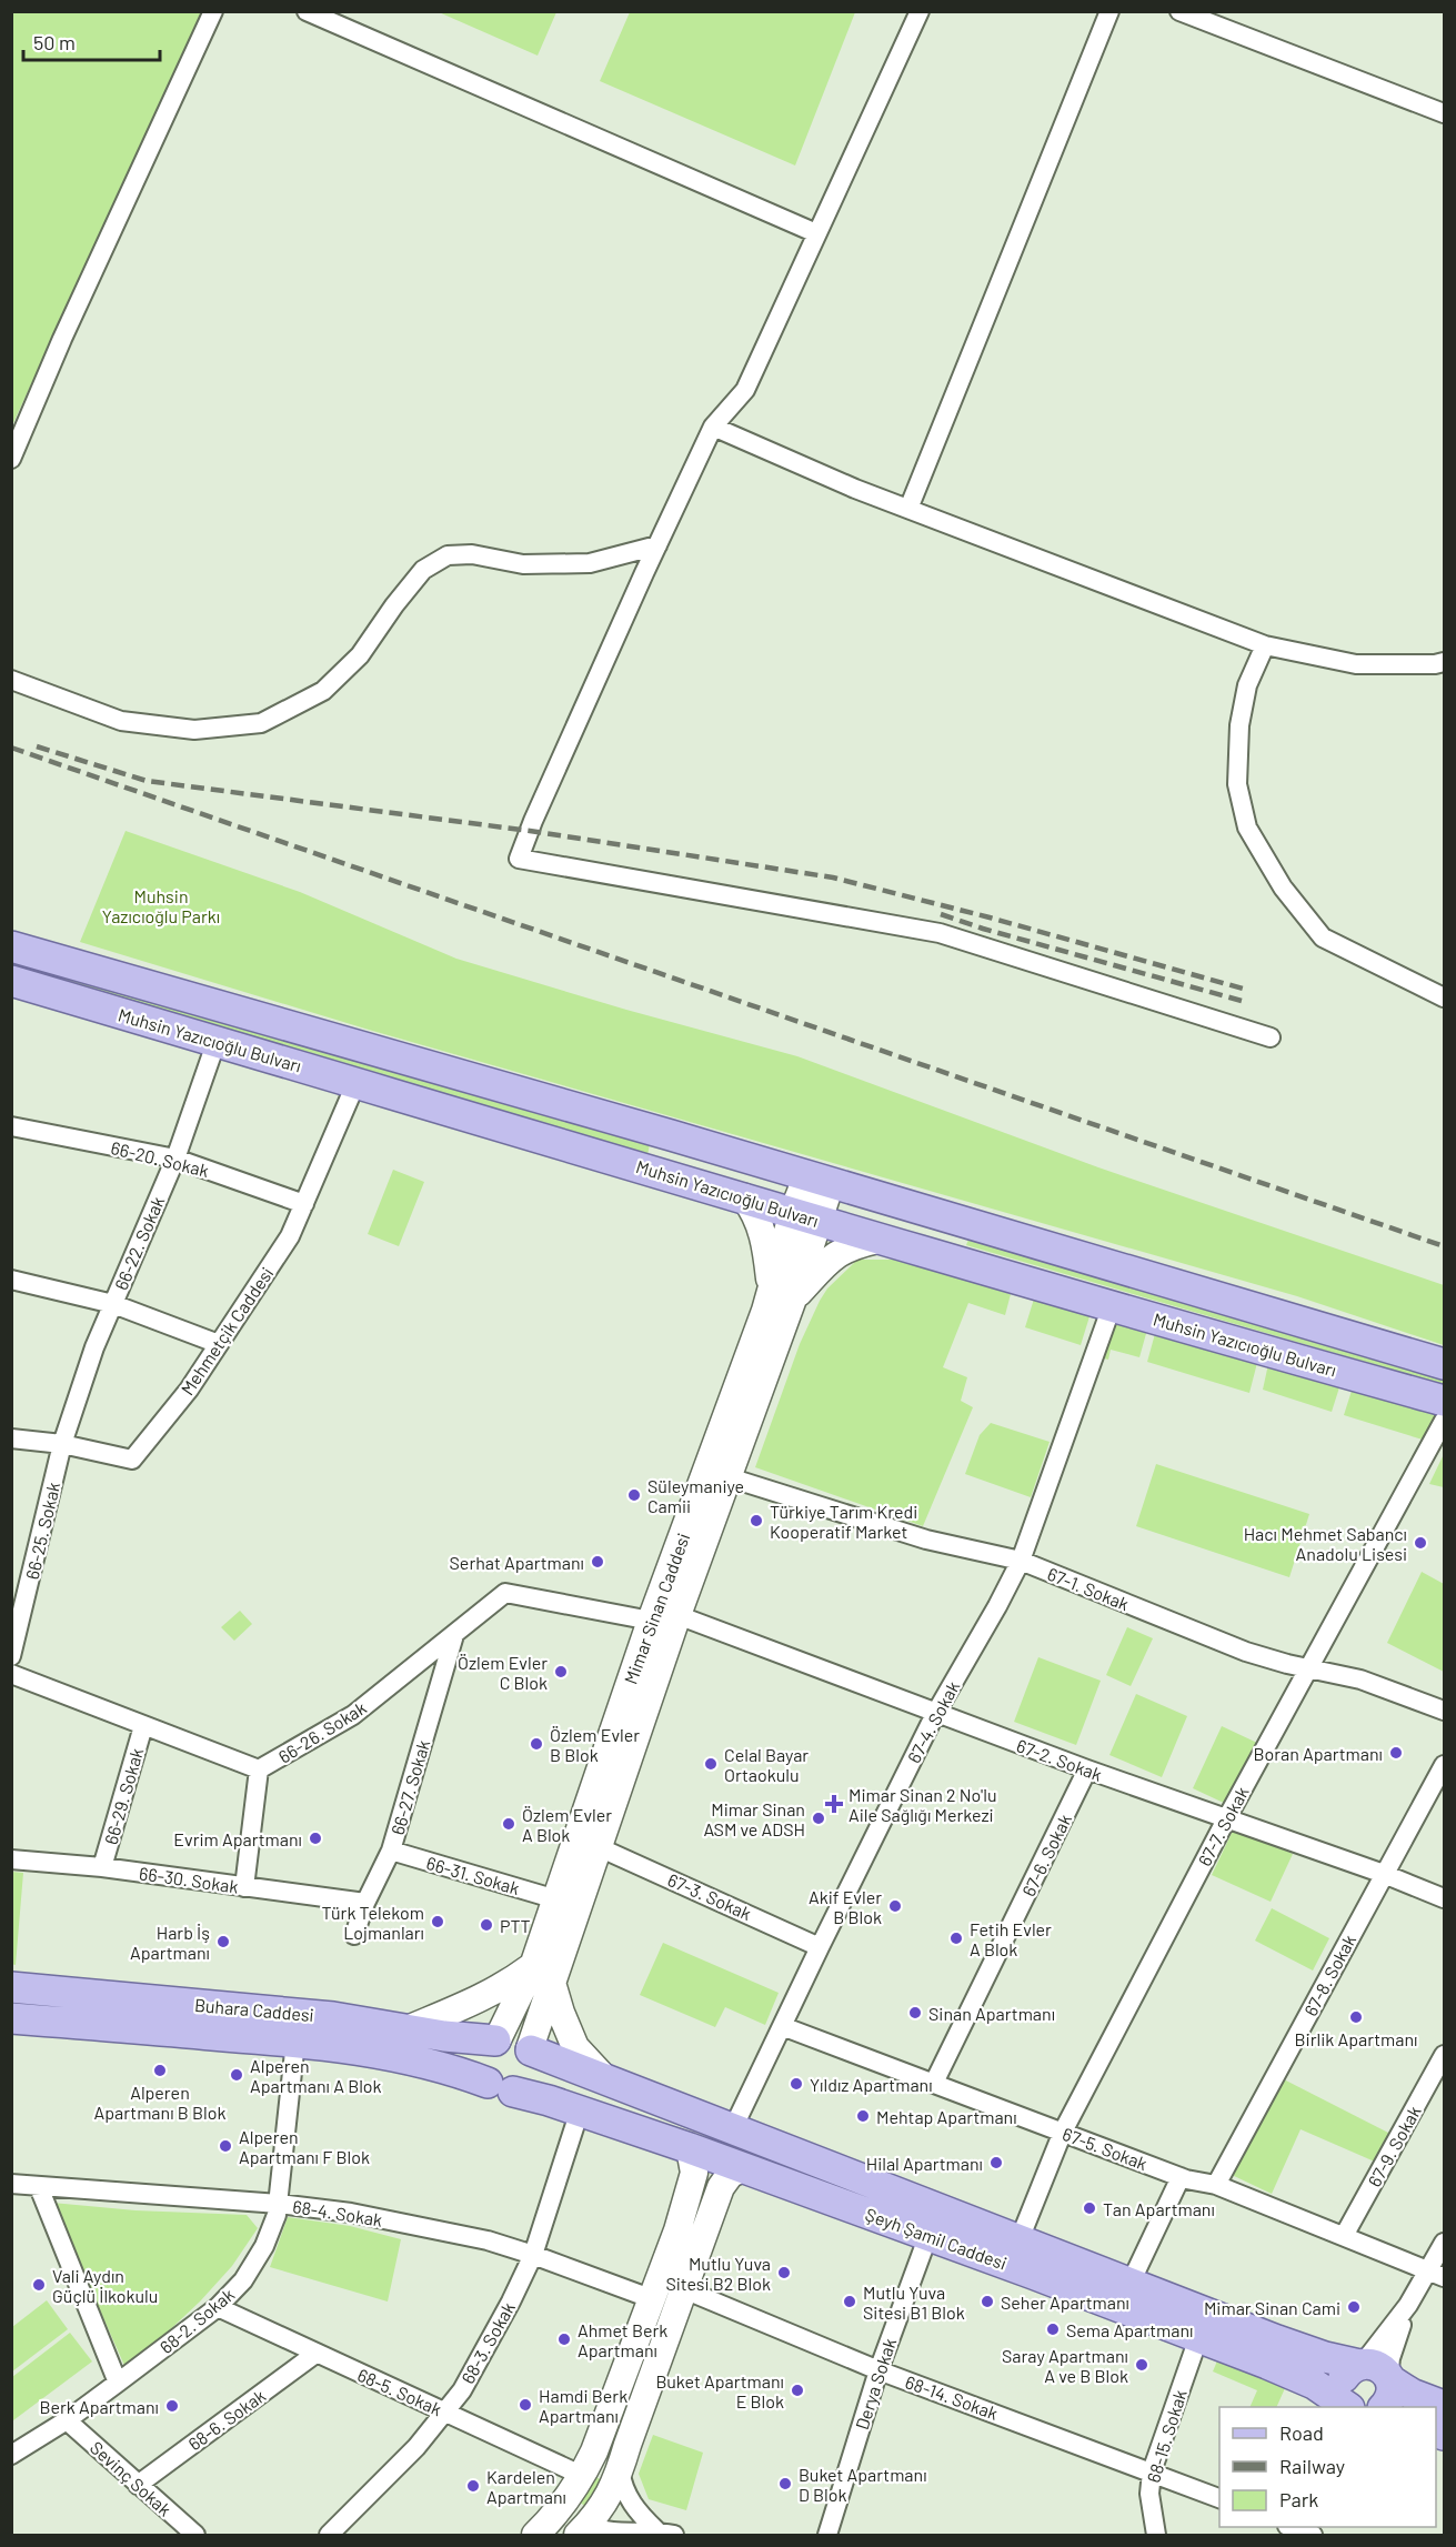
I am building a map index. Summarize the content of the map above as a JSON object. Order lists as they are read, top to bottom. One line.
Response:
{"streets":{"main road":["Muhsin Yazıcıoğlu Bulvarı","Buhara Caddesi","Şeyh Şamil Caddesi"],"street":["66-20. Sokak","66-22. Sokak","Mehmetçik Caddesi","66-25. Sokak","67-1. Sokak","Mimar Sinan Caddesi","67-4. Sokak","66-26. Sokak","67-2. Sokak","66-27. Sokak","66-29. Sokak","67-7. Sokak","67-6. Sokak","66-31. Sokak","66-30. Sokak","67-3. Sokak","67-8. Sokak","67-9. Sokak","67-5. Sokak","68-4. Sokak","68-2. Sokak","68-3. Sokak","Derya Sokak","68-5. Sokak","68-14. Sokak","68-6. Sokak","68-15. Sokak","Sevinç Sokak"]},"crossings":[["Muhsin Yazıcıoğlu Bulvarı","66-22. Sokak"],["Muhsin Yazıcıoğlu Bulvarı","Mehmetçik Caddesi"],["Muhsin Yazıcıoğlu Bulvarı","Mimar Sinan Caddesi"],["Muhsin Yazıcıoğlu Bulvarı","67-4. Sokak"],["66-20. Sokak","66-22. Sokak"],["66-20. Sokak","Mehmetçik Caddesi"],["66-22. Sokak","Mehmetçik Caddesi"],["66-22. Sokak","66-25. Sokak"],["Mehmetçik Caddesi","66-25. Sokak"],["67-1. Sokak","Mimar Sinan Caddesi"],["67-1. Sokak","67-4. Sokak"],["67-1. Sokak","67-7. Sokak"],["Mimar Sinan Caddesi","66-26. Sokak"],["Mimar Sinan Caddesi","67-2. Sokak"],["Mimar Sinan Caddesi","66-31. Sokak"],["Mimar Sinan Caddesi","67-3. Sokak"],["Mimar Sinan Caddesi","Buhara Caddesi"],["Mimar Sinan Caddesi","Şeyh Şamil Caddesi"],["67-4. Sokak","67-2. Sokak"],["67-4. Sokak","67-3. Sokak"],["67-4. Sokak","67-5. Sokak"],["67-4. Sokak","Şeyh Şamil Caddesi"],["66-26. Sokak","66-27. Sokak"],["66-26. Sokak","66-29. Sokak"],["67-2. Sokak","67-7. Sokak"],["67-2. Sokak","67-6. Sokak"],["67-2. Sokak","67-8. Sokak"],["66-27. Sokak","66-31. Sokak"],["66-27. Sokak","66-30. Sokak"],["66-29. Sokak","66-30. Sokak"],["67-7. Sokak","67-5. Sokak"],["67-7. Sokak","Şeyh Şamil Caddesi"],["67-6. Sokak","67-5. Sokak"],["67-8. Sokak","67-5. Sokak"],["Buhara Caddesi","Şeyh Şamil Caddesi"],["Buhara Caddesi","68-2. Sokak"],["67-9. Sokak","67-5. Sokak"],["68-4. Sokak","68-2. Sokak"],["68-4. Sokak","68-3. Sokak"],["Şeyh Şamil Caddesi","68-3. Sokak"],["Şeyh Şamil Caddesi","Derya Sokak"],["Şeyh Şamil Caddesi","68-15. Sokak"],["68-2. Sokak","68-5. Sokak"],["68-2. Sokak","Sevinç Sokak"],["68-3. Sokak","68-5. Sokak"],["Derya Sokak","68-14. Sokak"],["68-5. Sokak","68-6. Sokak"],["68-14. Sokak","68-15. Sokak"],["68-6. Sokak","Sevinç Sokak"]],"parks":["Muhsin Yazıcıoğlu Parkı"],"places":{"other":["Süleymaniye Camii","Türkiye Tarım Kredi Kooperatif Market","Hacı Mehmet Sabancı Anadolu Lisesi","Serhat Apartmanı","Özlem Evler C Blok","Özlem Evler B Blok","Boran Apartmanı","Celal Bayar Ortaokulu","Mimar Sinan ASM ve ADSH","Özlem Evler A Blok","Evrim Apartmanı","Akif Evler B Blok","Türk Telekom Lojmanları","PTT","Fetih Evler A Blok","Harb İş Apartmanı","Sinan Apartmanı","Birlik Apartmanı","Alperen Apartmanı B Blok","Alperen Apartmanı A Blok","Yıldız Apartmanı","Mehtap Apartmanı","Alperen Apartmanı F Blok","Hilal Apartmanı","Tan Apartmanı","Mutlu Yuva Sitesi B2 Blok","Vali Aydın Güçlü İlkokulu","Mutlu Yuva Sitesi B1 Blok","Seher Apartmanı","Mimar Sinan Cami","Sema Apartmanı","Ahmet Berk Apartmanı","Saray Apartmanı A ve B Blok","Buket Apartmanı E Blok","Hamdi Berk Apartmanı","Berk Apartmanı","Buket Apartmanı D Blok","Kardelen Apartmanı"],"health":["Mimar Sinan 2 No'lu Aile Sağlığı Merkezi"]},"legend":["Road","Railway","Park"],"scale_bar":"50 m"}
